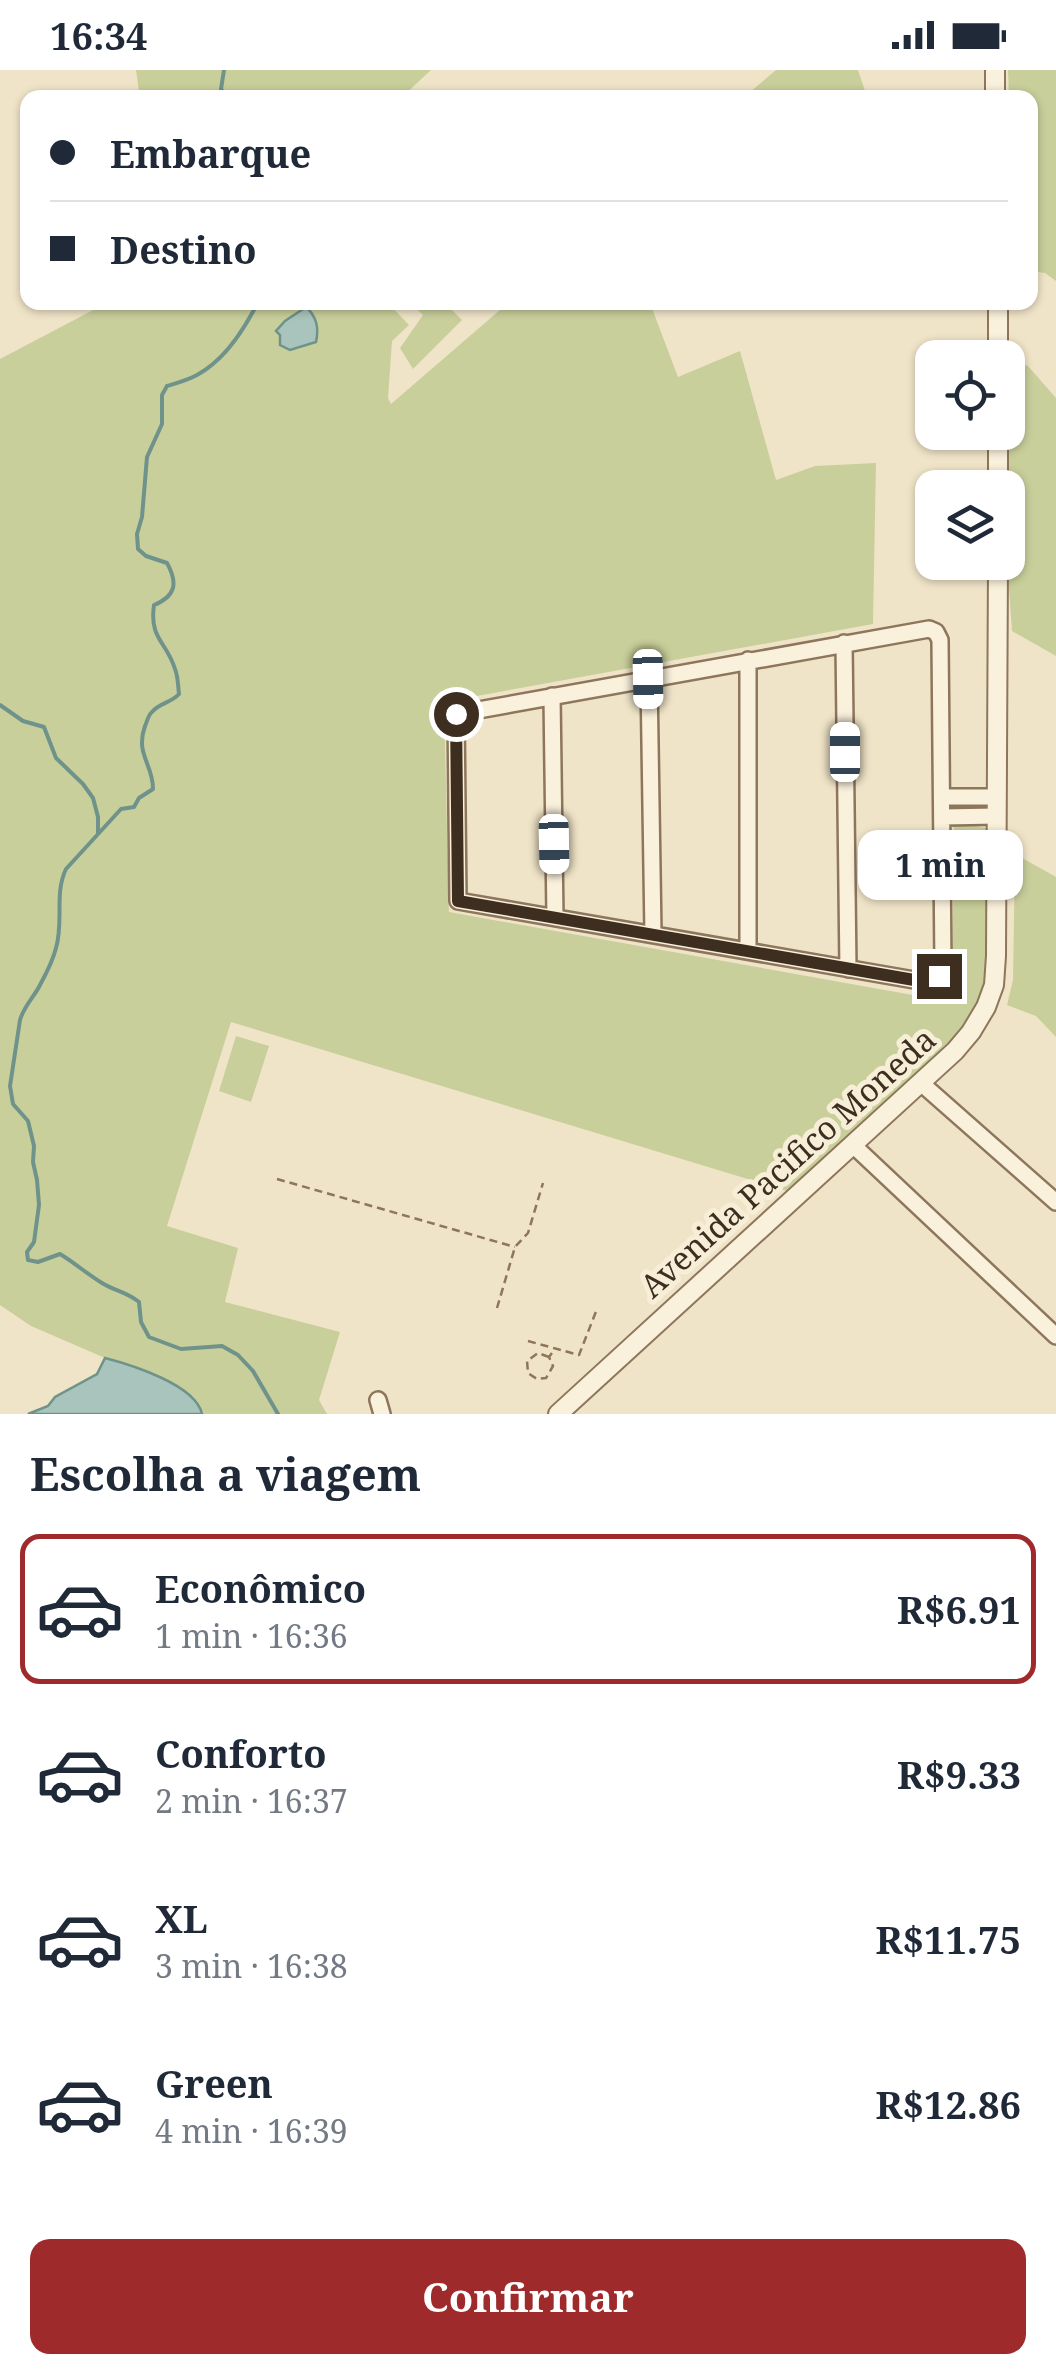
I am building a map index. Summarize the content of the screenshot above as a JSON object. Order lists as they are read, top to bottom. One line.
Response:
{"streets":{"street":["Avenida Pacifico Moneda"]},"page":{"status":"16:34","banner":["Embarque","Destino"],"bubble":"1 min","heading":"Escolha a viagem","list":[{"name":"Econômico","note":"1 min · 16:36","value":"R$6.91"},{"name":"Conforto","note":"2 min · 16:37","value":"R$9.33"},{"name":"XL","note":"3 min · 16:38","value":"R$11.75"},{"name":"Green","note":"4 min · 16:39","value":"R$12.86"}],"buttons":"Confirmar"}}
